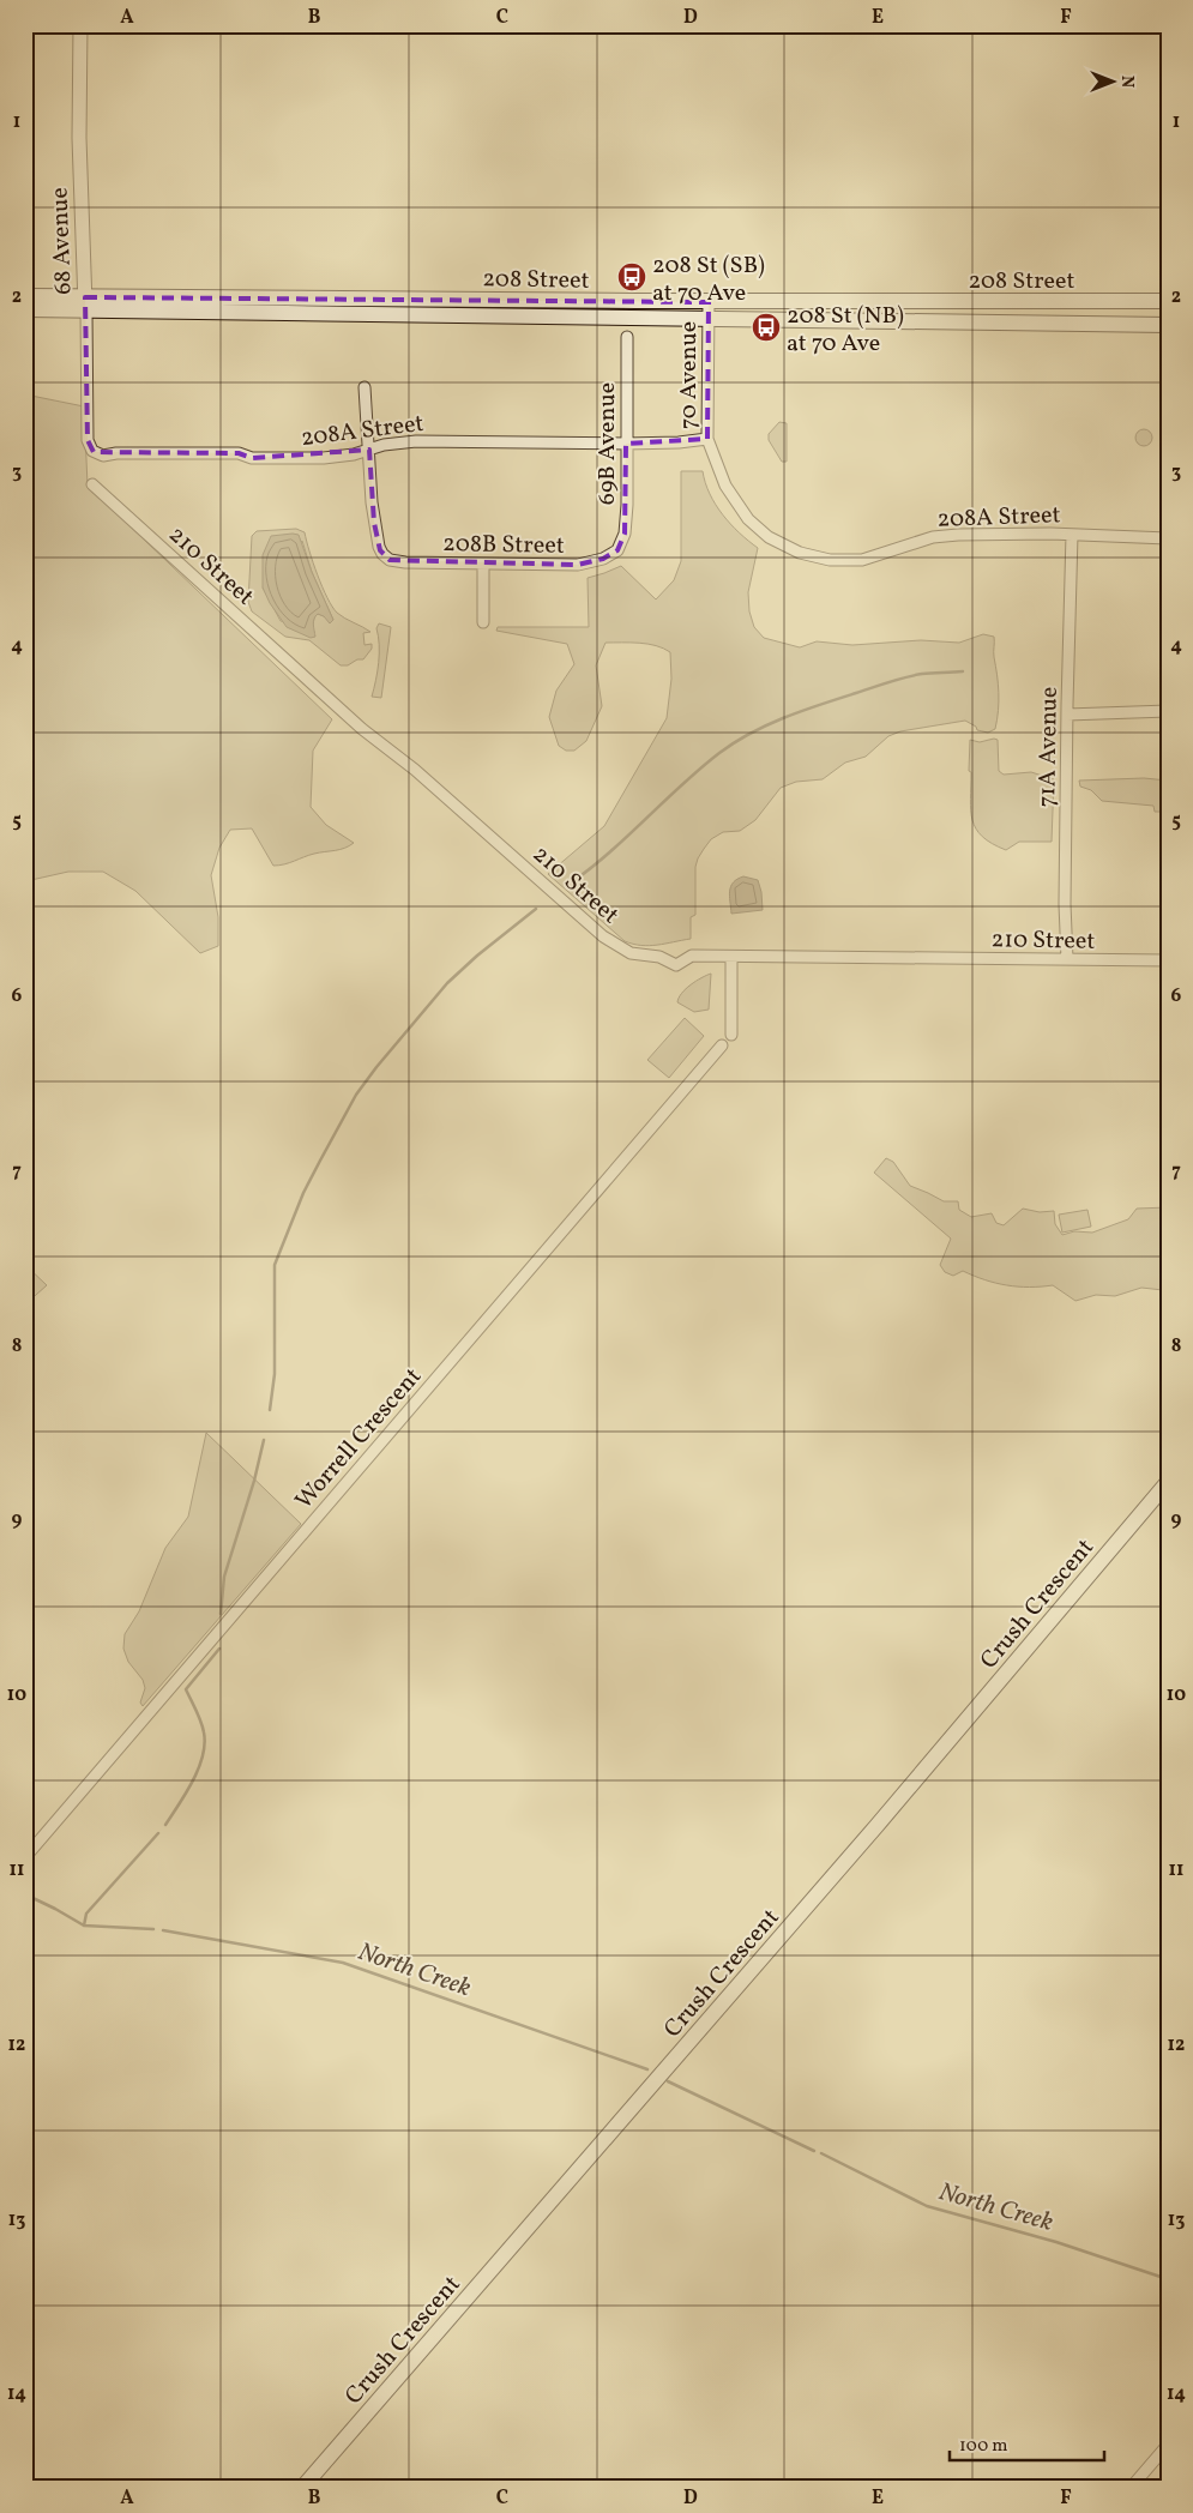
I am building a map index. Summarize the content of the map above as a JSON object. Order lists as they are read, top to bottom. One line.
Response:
{"streets":{"main road":["208 Street","Crush Crescent"],"street":["68 Avenue","70 Avenue","208A Street","69B Avenue","208B Street","210 Street","71A Avenue","Worrell Crescent"]},"crossings":[["68 Avenue","208 Street"],["68 Avenue","208A Street"],["208 Street","70 Avenue"],["70 Avenue","208A Street"],["208A Street","69B Avenue"],["208A Street","208B Street"],["208A Street","71A Avenue"],["69B Avenue","208B Street"],["210 Street","71A Avenue"]],"water":["North Creek"],"places":{"bus stop":["208 St (SB) at 70 Ave","208 St (NB) at 70 Ave"]},"scale_bar":"100 m","north":"right","grid":{"columns":["A","B","C","D","E","F"],"rows":["1","2","3","4","5","6","7","8","9","10","11","12","13","14"]}}
